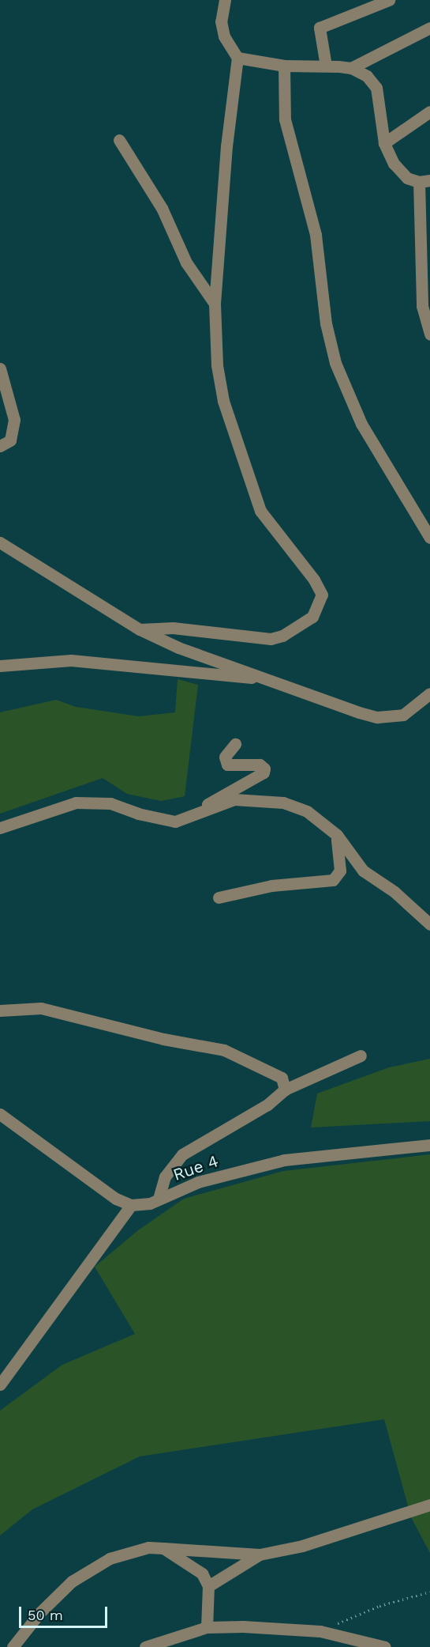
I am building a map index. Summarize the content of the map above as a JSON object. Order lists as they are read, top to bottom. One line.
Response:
{"streets":{"street":["Rue 4"]},"scale_bar":"50 m"}
